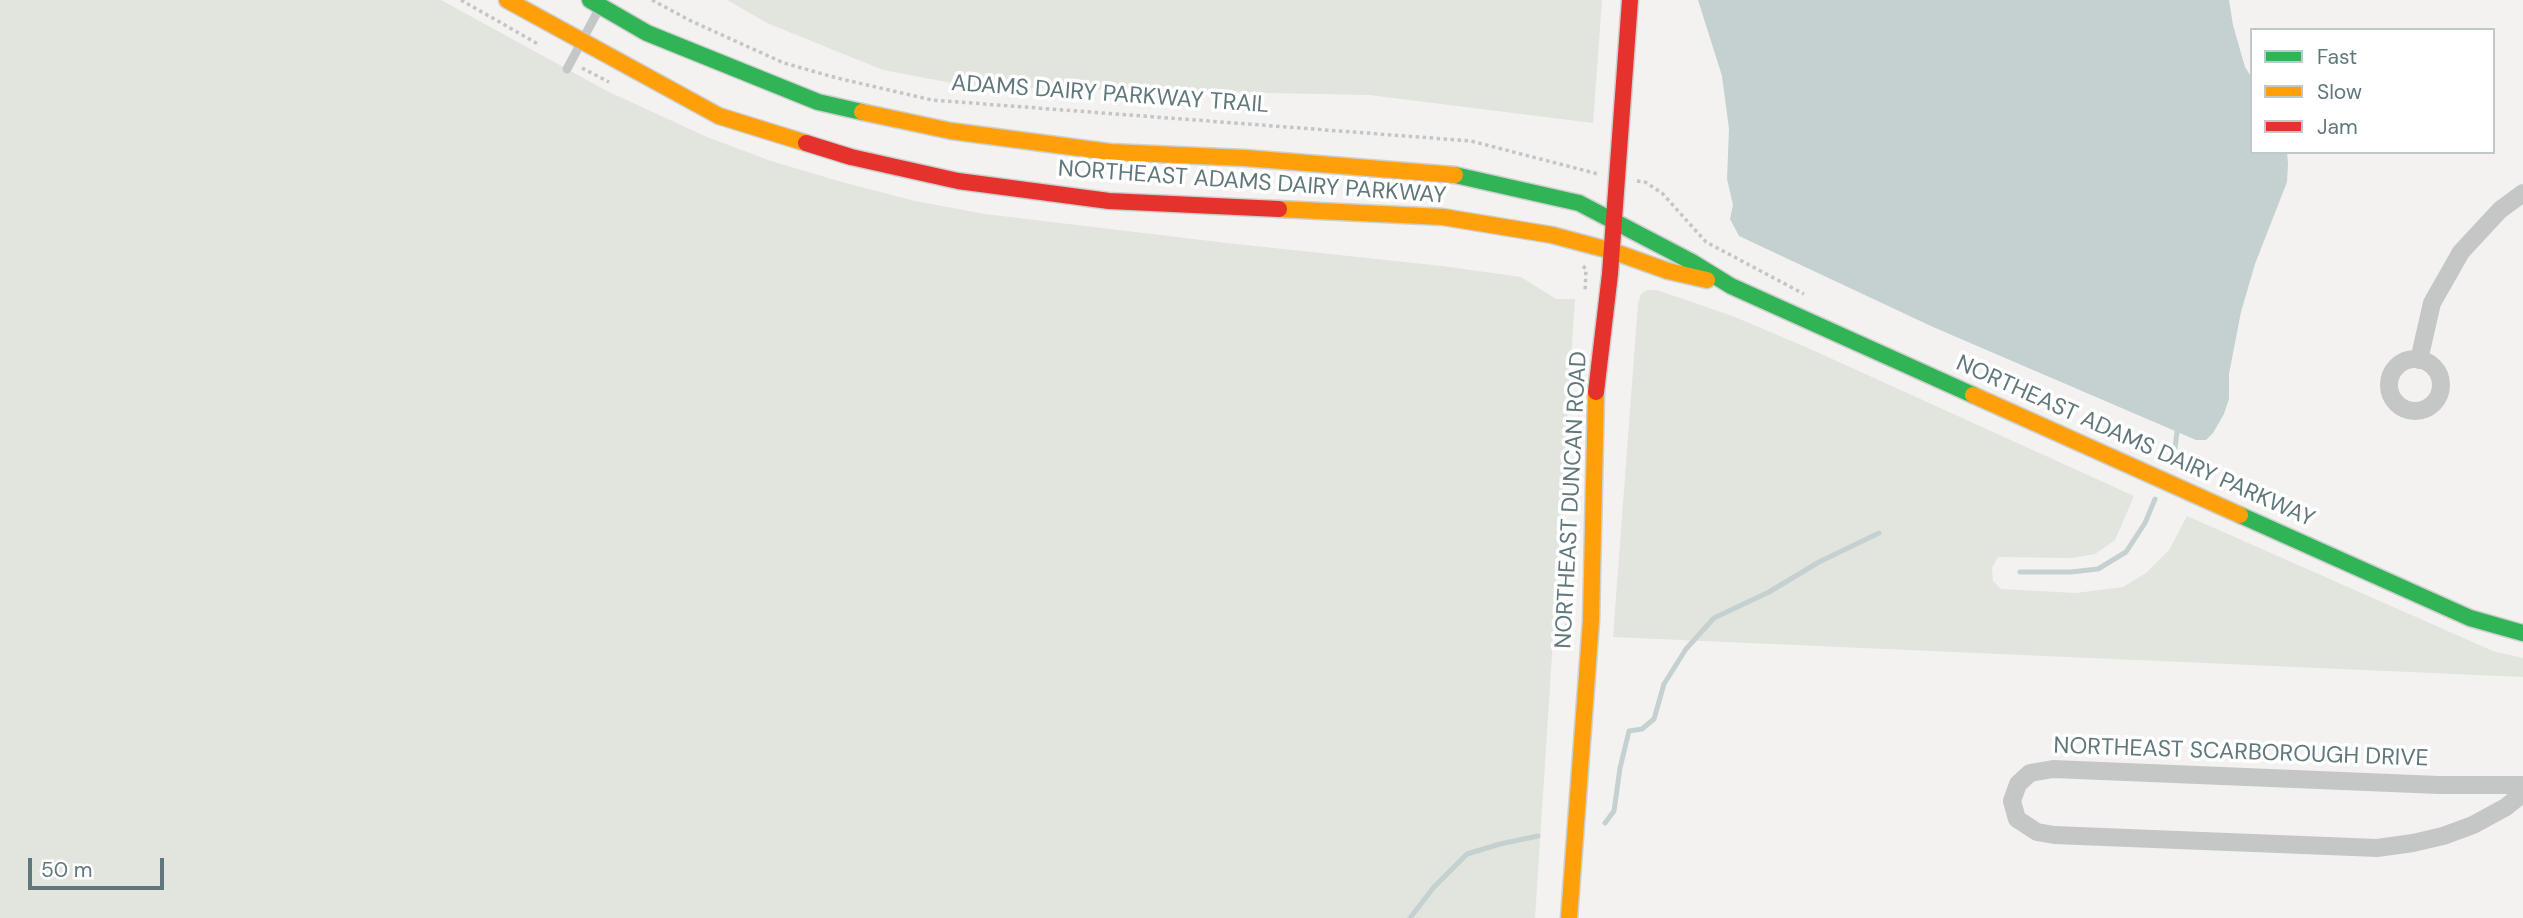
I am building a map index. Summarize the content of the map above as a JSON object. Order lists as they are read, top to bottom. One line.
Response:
{"streets":{"main road":["NORTHEAST ADAMS DAIRY PARKWAY","NORTHEAST DUNCAN ROAD"],"street":["NORTHEAST SCARBOROUGH DRIVE"],"path":["ADAMS DAIRY PARKWAY TRAIL"]},"crossings":[["NORTHEAST ADAMS DAIRY PARKWAY","NORTHEAST DUNCAN ROAD"]],"legend":["Fast","Slow","Jam"],"scale_bar":"50 m"}
